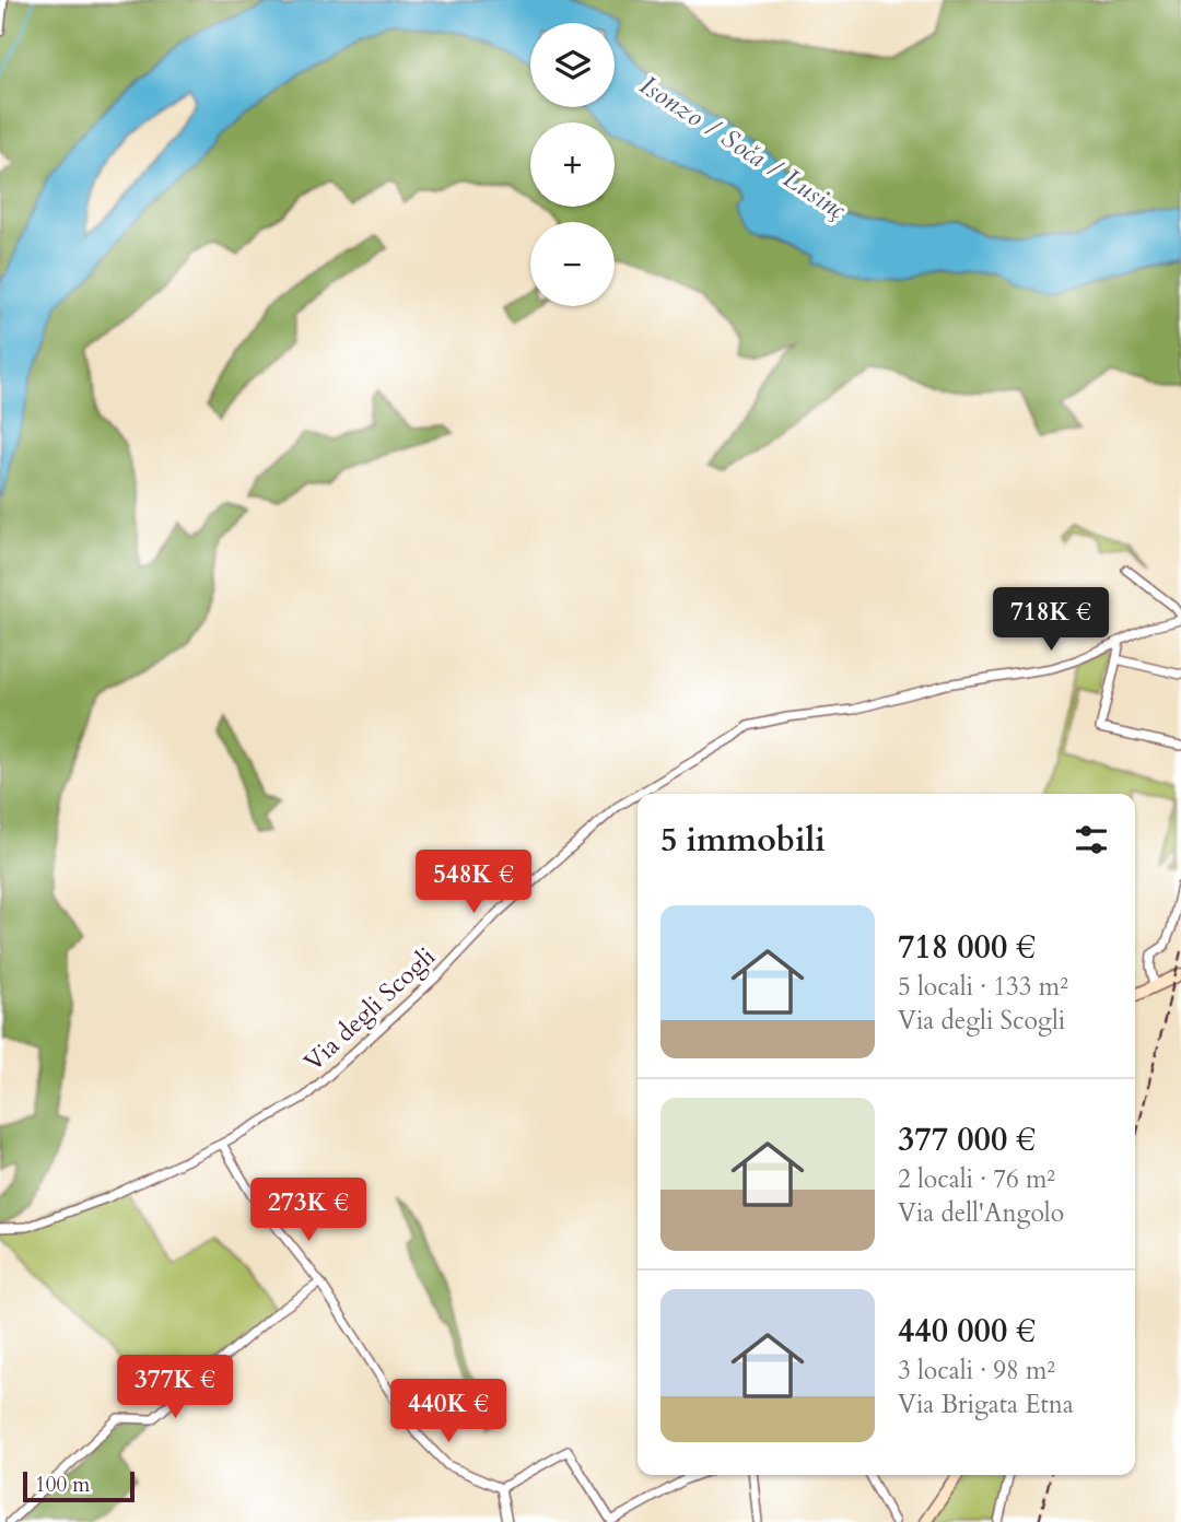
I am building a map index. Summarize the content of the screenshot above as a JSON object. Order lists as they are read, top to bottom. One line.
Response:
{"streets":{"street":["Via degli Scogli"]},"water":["Isonzo / Soča / Lusinç"],"scale_bar":"100 m","page":{"map_buttons":["+","−"],"price":["718K €","548K €","273K €","377K €","440K €"],"heading":"5 immobili","list":[{"name":"718 000 €","note":"5 locali · 133 m² · Via degli Scogli"},{"name":"377 000 €","note":"2 locali · 76 m² · Via dell'Angolo"},{"name":"440 000 €","note":"3 locali · 98 m² · Via Brigata Etna"}],"scale":"100 m"}}
